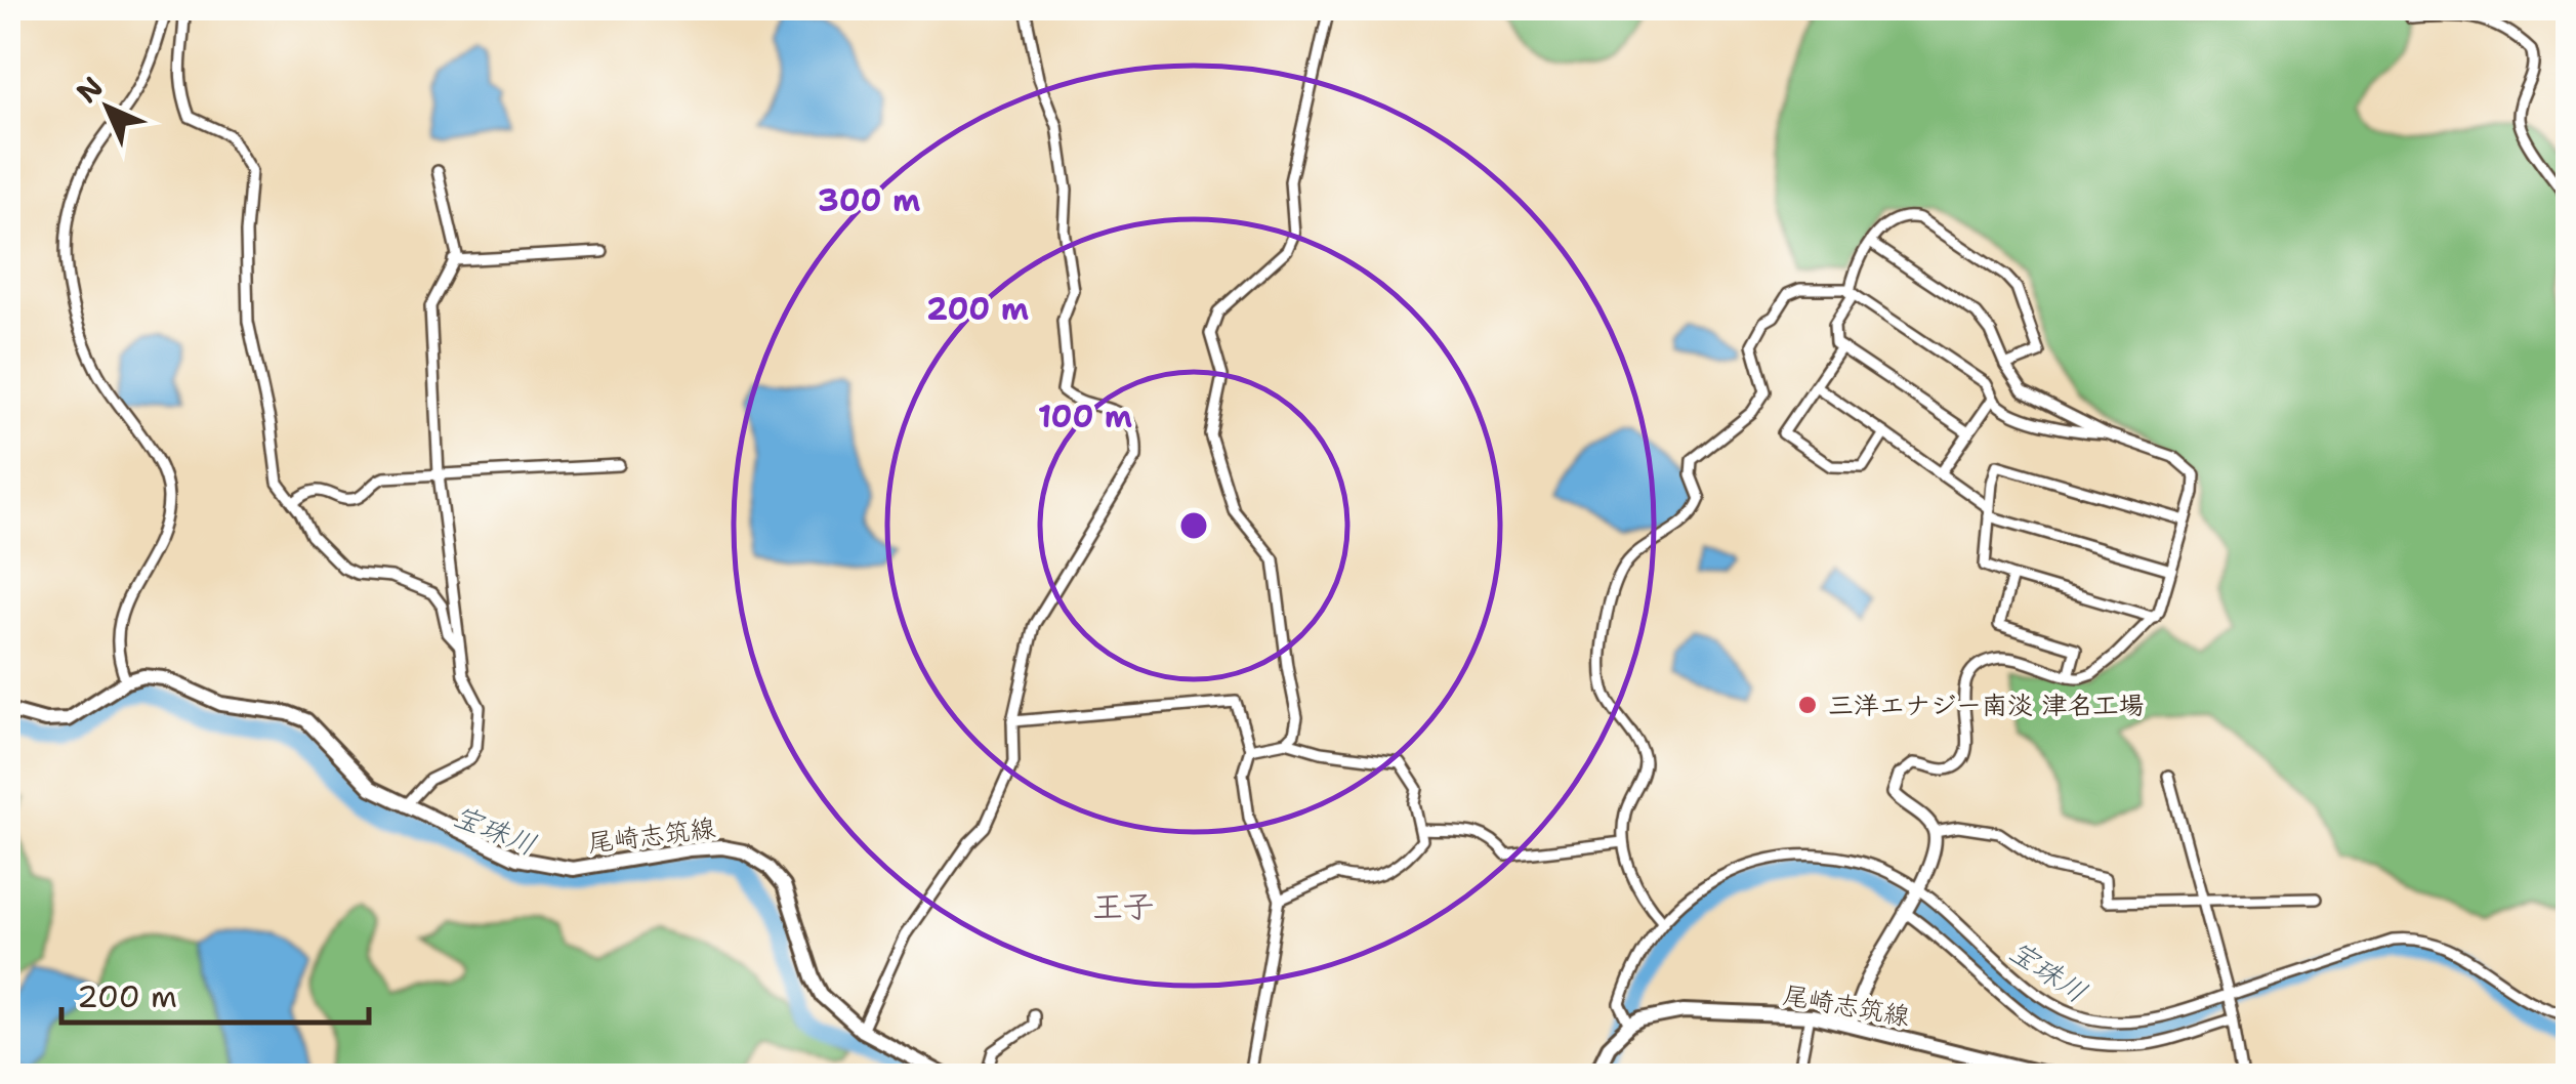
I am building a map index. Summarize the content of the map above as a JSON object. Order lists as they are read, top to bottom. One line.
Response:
{"streets":{"main road":["尾崎志筑線"]},"districts":["王子"],"water":["宝珠川"],"places":["三洋エナジー南淡 津名工場"],"scale_bar":"200 m","north":"top left","rings":["300 m","200 m","100 m"]}
